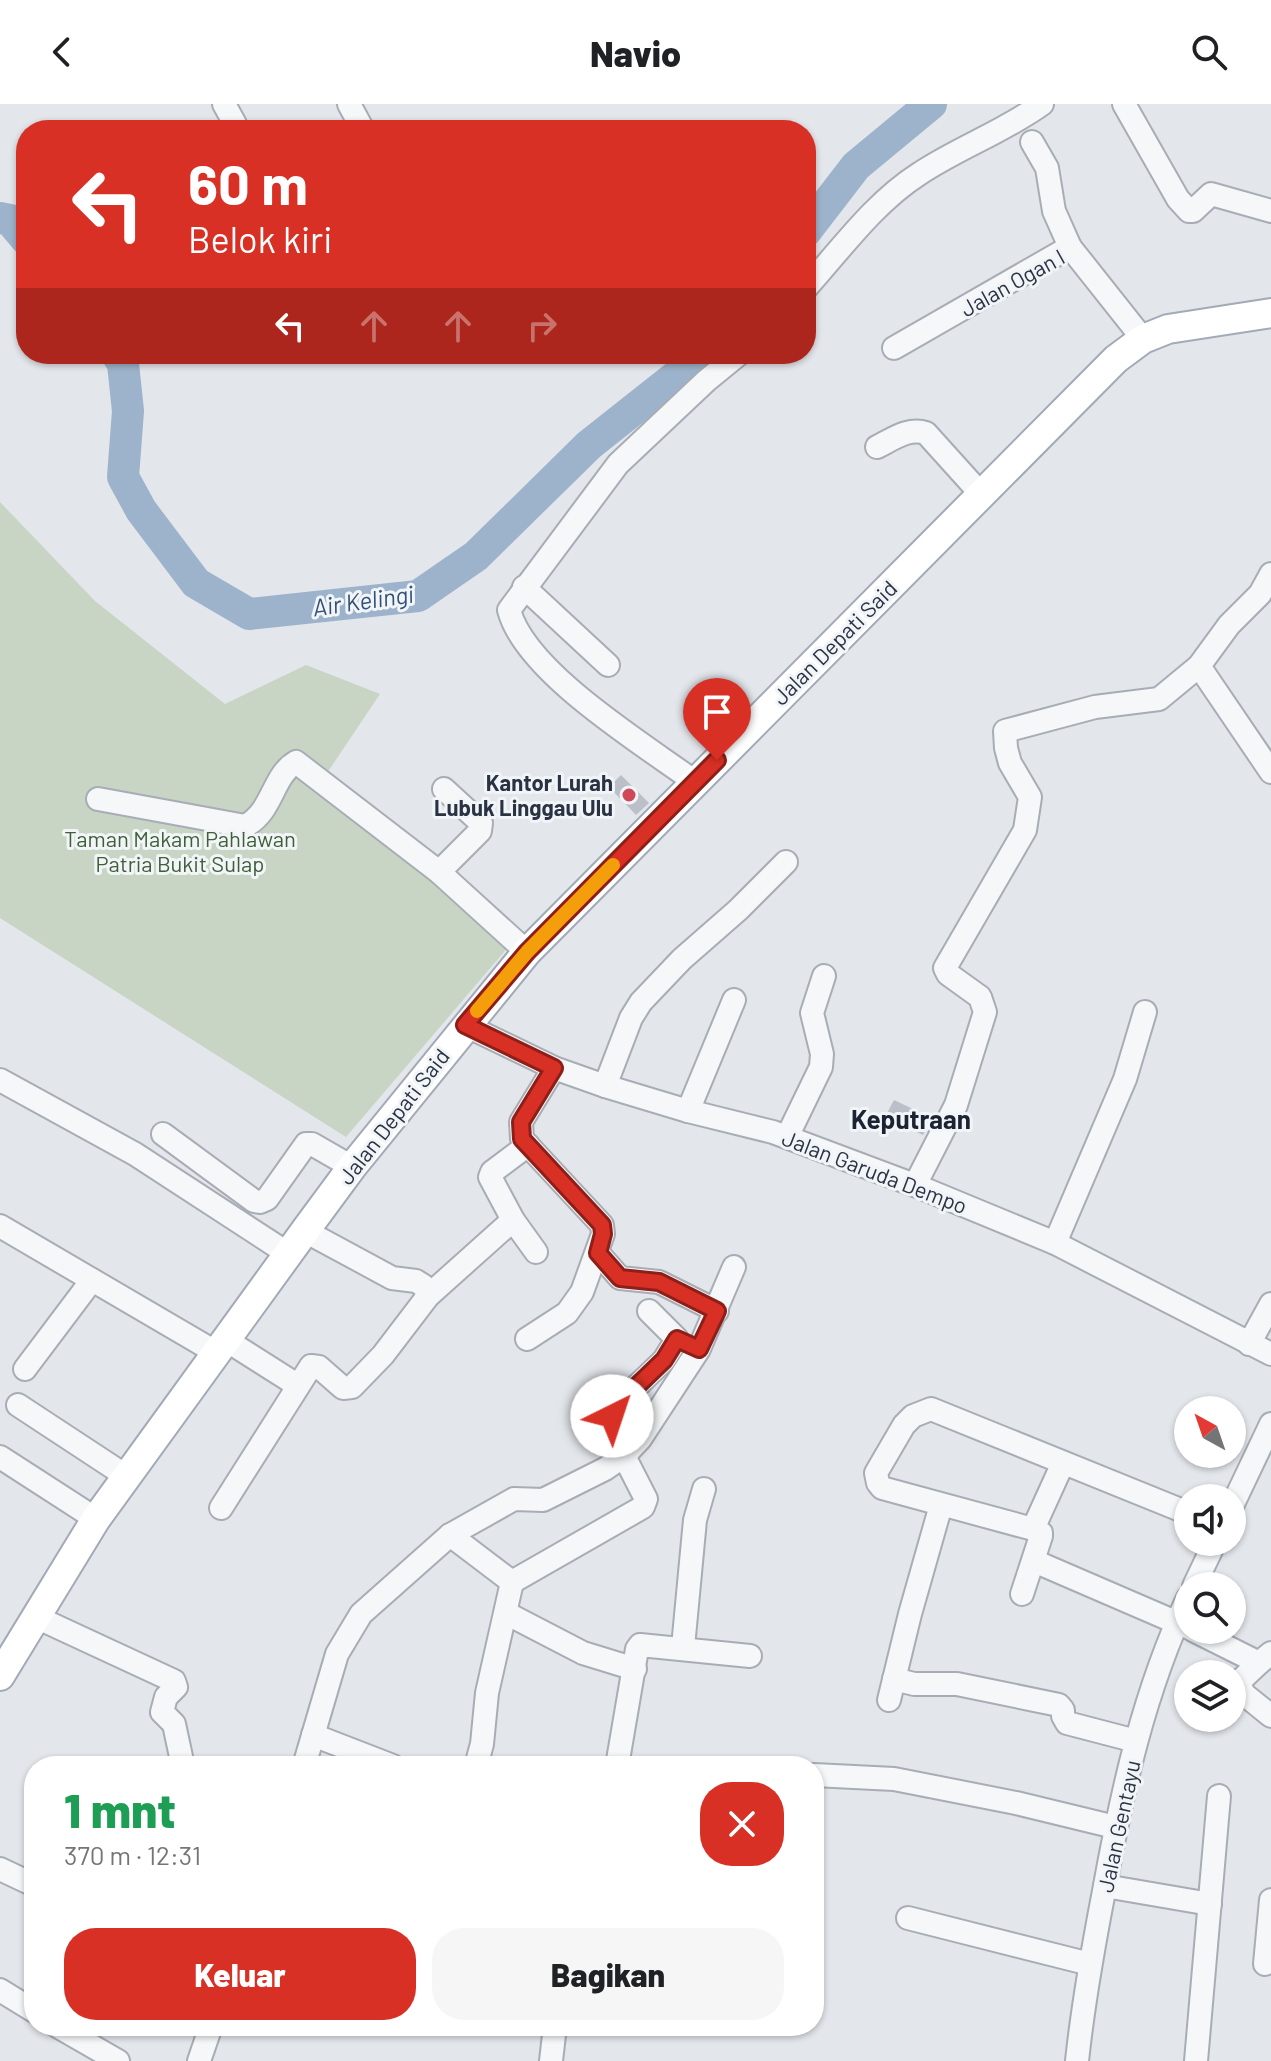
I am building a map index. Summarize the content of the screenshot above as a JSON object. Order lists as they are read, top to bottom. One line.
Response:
{"streets":{"main road":["Jalan Depati Said"],"street":["Jalan Ogan I","Jalan Garuda Dempo","Jalan Gentayu"]},"crossings":[["Jalan Ogan I","Jalan Depati Said"],["Jalan Depati Said","Jalan Garuda Dempo"]],"districts":["Keputraan"],"water":["Air Kelingi"],"parks":["Taman Makam Pahlawan Patria Bukit Sulap"],"places":["Kantor Lurah Lubuk Linggau Ulu"],"north":"top left","page":{"header":"Navio","turn":["60 m","Belok kiri"],"heading":["1 mnt","370 m · 12:31"],"buttons":["Keluar","Bagikan"]}}
